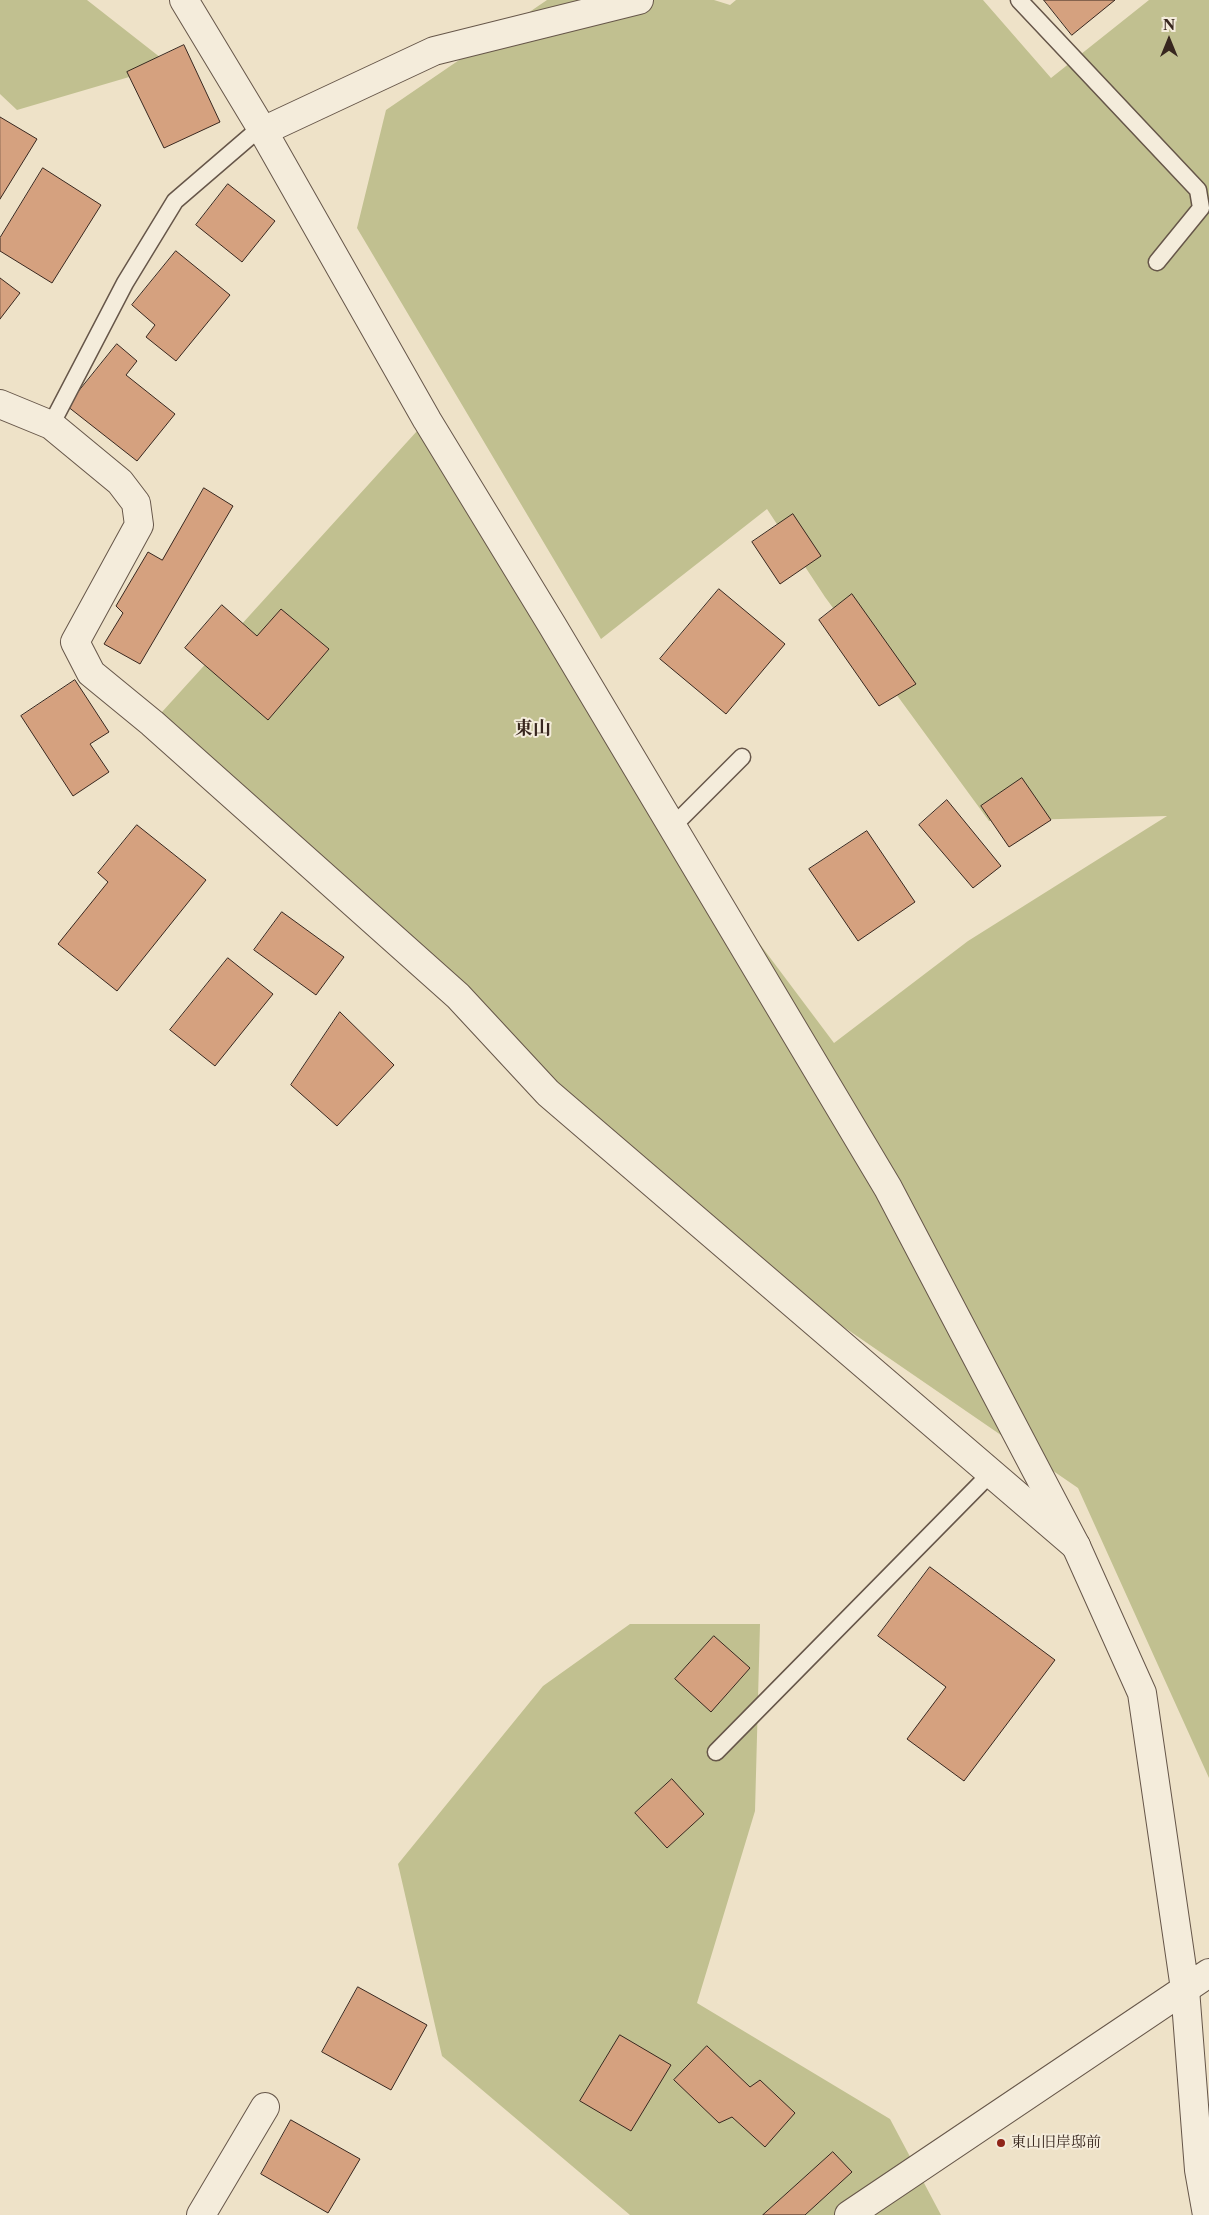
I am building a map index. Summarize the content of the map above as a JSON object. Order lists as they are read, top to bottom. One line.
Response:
{"districts":["東山"],"places":["東山旧岸邸前"],"north":"top"}
